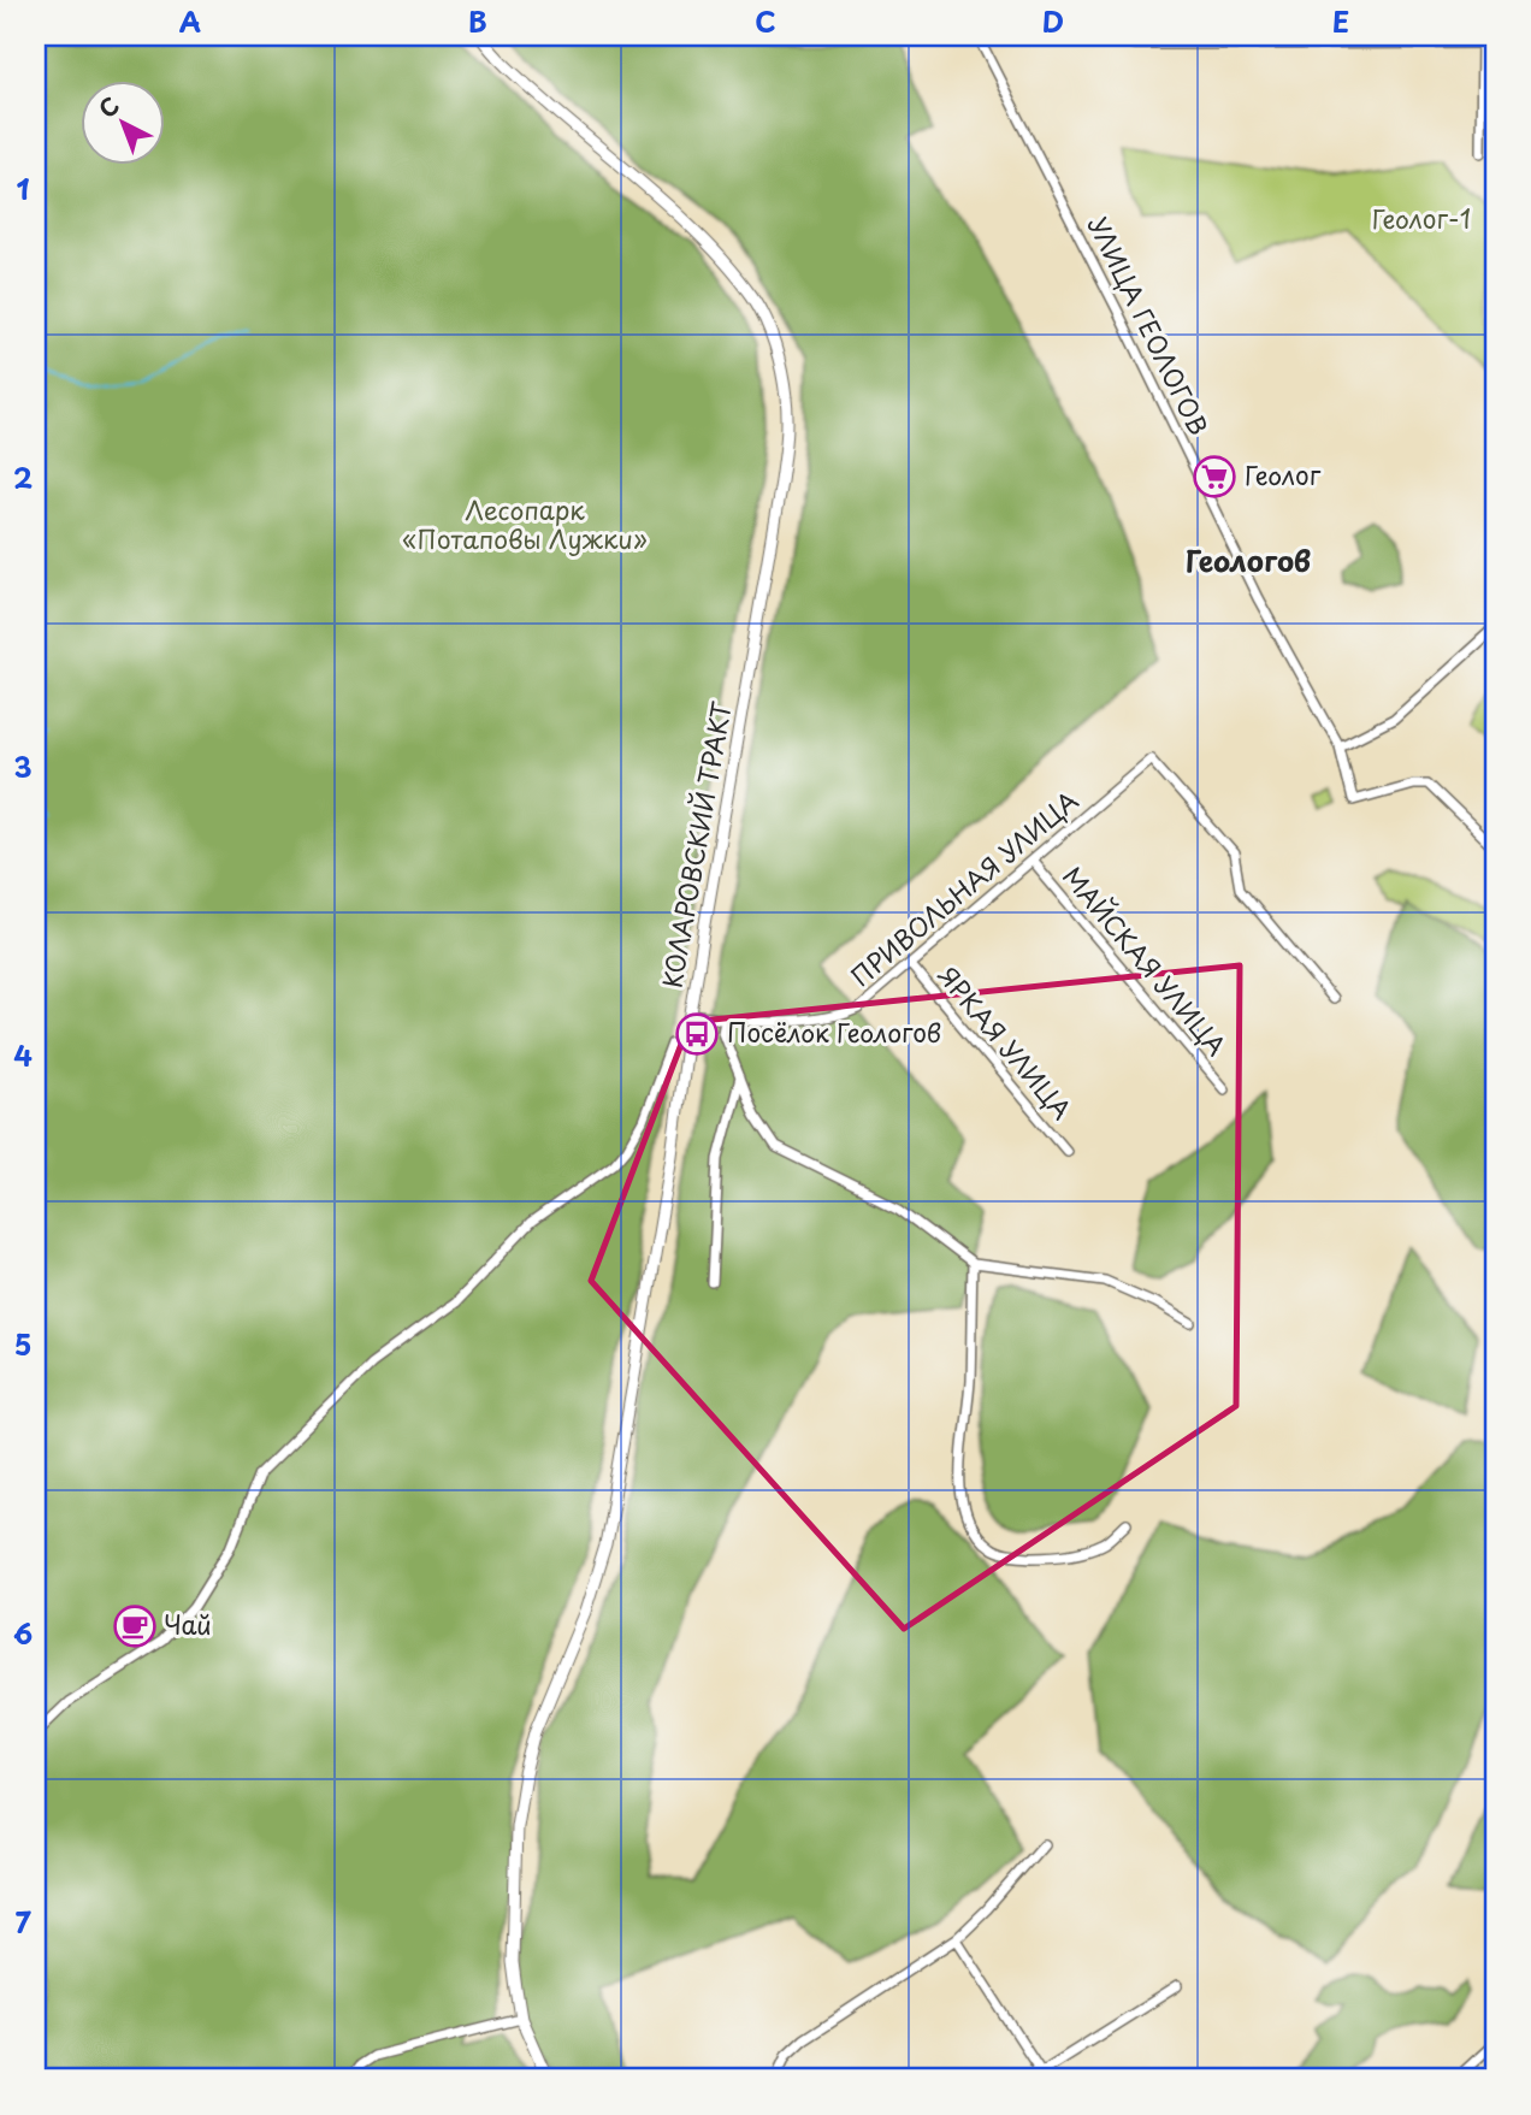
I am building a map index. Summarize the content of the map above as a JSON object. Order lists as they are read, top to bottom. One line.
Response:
{"streets":{"street":["УЛИЦА ГЕОЛОГОВ","КОЛАРОВСКИЙ ТРАКТ","ПРИВОЛЬНАЯ УЛИЦА","МАЙСКАЯ УЛИЦА","ЯРКАЯ УЛИЦА"]},"crossings":[["КОЛАРОВСКИЙ ТРАКТ","ПРИВОЛЬНАЯ УЛИЦА"],["ПРИВОЛЬНАЯ УЛИЦА","МАЙСКАЯ УЛИЦА"],["ПРИВОЛЬНАЯ УЛИЦА","ЯРКАЯ УЛИЦА"]],"districts":["Геологов"],"parks":["Геолог-1","Лесопарк «Потаповы Лужки»"],"places":{"supermarket":["Геолог"],"bus stop":["Посёлок Геологов"],"cafe":["Чай"]},"north":"top left","grid":{"columns":["A","B","C","D","E"],"rows":["1","2","3","4","5","6","7"]}}
